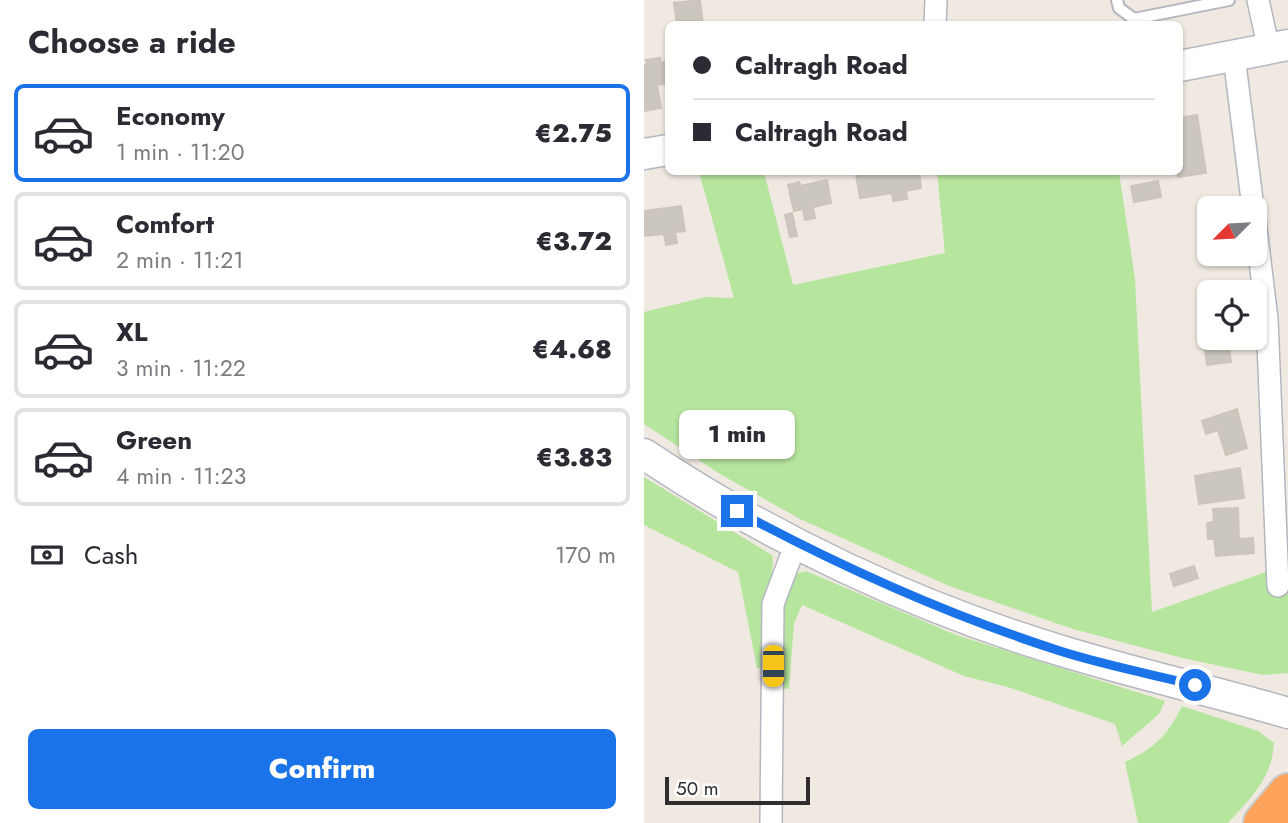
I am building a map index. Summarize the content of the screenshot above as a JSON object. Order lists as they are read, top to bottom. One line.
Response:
{"scale_bar":"50 m","north":"bottom left","page":{"heading":"Choose a ride","banner":["Caltragh Road","Caltragh Road"],"list":[{"name":"Economy","note":"1 min · 11:20","value":"€2.75"},{"name":"Comfort","note":"2 min · 11:21","value":"€3.72"},{"name":"XL","note":"3 min · 11:22","value":"€4.68"},{"name":"Green","note":"4 min · 11:23","value":"€3.83"}],"bubble":"1 min","pay":["Cash","170 m"],"buttons":"Confirm","scale":"50 m"}}
